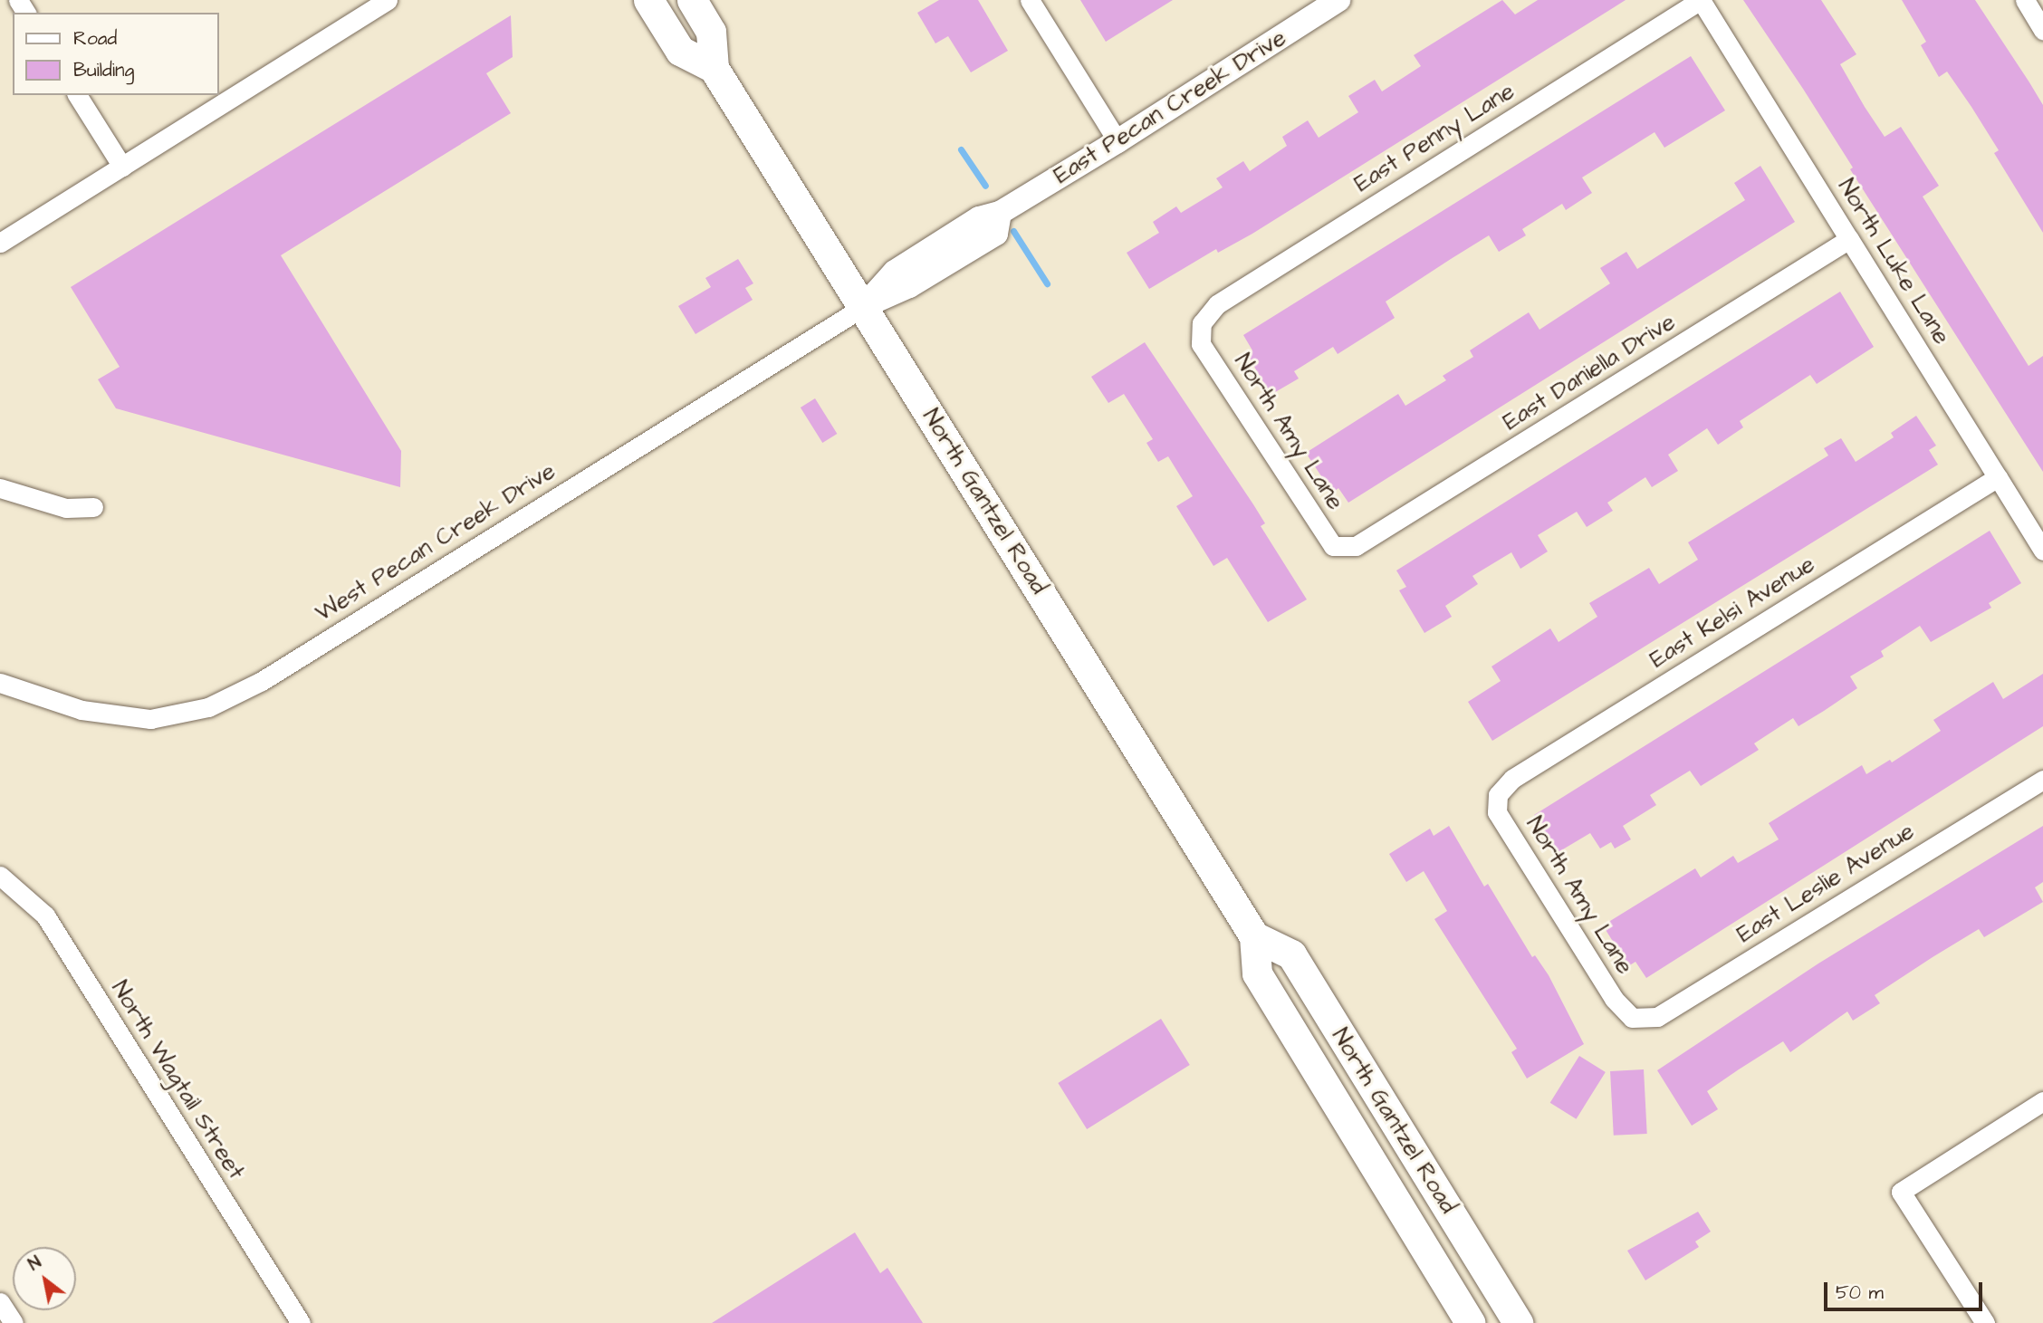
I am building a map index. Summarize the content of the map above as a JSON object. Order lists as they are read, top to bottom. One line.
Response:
{"streets":{"main road":["North Gantzel Road"],"street":["East Pecan Creek Drive","East Penny Lane","North Luke Lane","East Daniella Drive","North Amy Lane","West Pecan Creek Drive","East Kelsi Avenue","East Leslie Avenue","North Wagtail Street"]},"crossings":[["East Pecan Creek Drive","North Gantzel Road"],["East Pecan Creek Drive","West Pecan Creek Drive"],["East Penny Lane","North Luke Lane"],["East Penny Lane","North Amy Lane"],["North Luke Lane","East Daniella Drive"],["North Luke Lane","East Kelsi Avenue"],["East Daniella Drive","North Amy Lane"],["North Amy Lane","East Kelsi Avenue"],["North Amy Lane","East Leslie Avenue"],["North Gantzel Road","West Pecan Creek Drive"]],"legend":["Road","Building"],"scale_bar":"50 m","north":"top left"}
